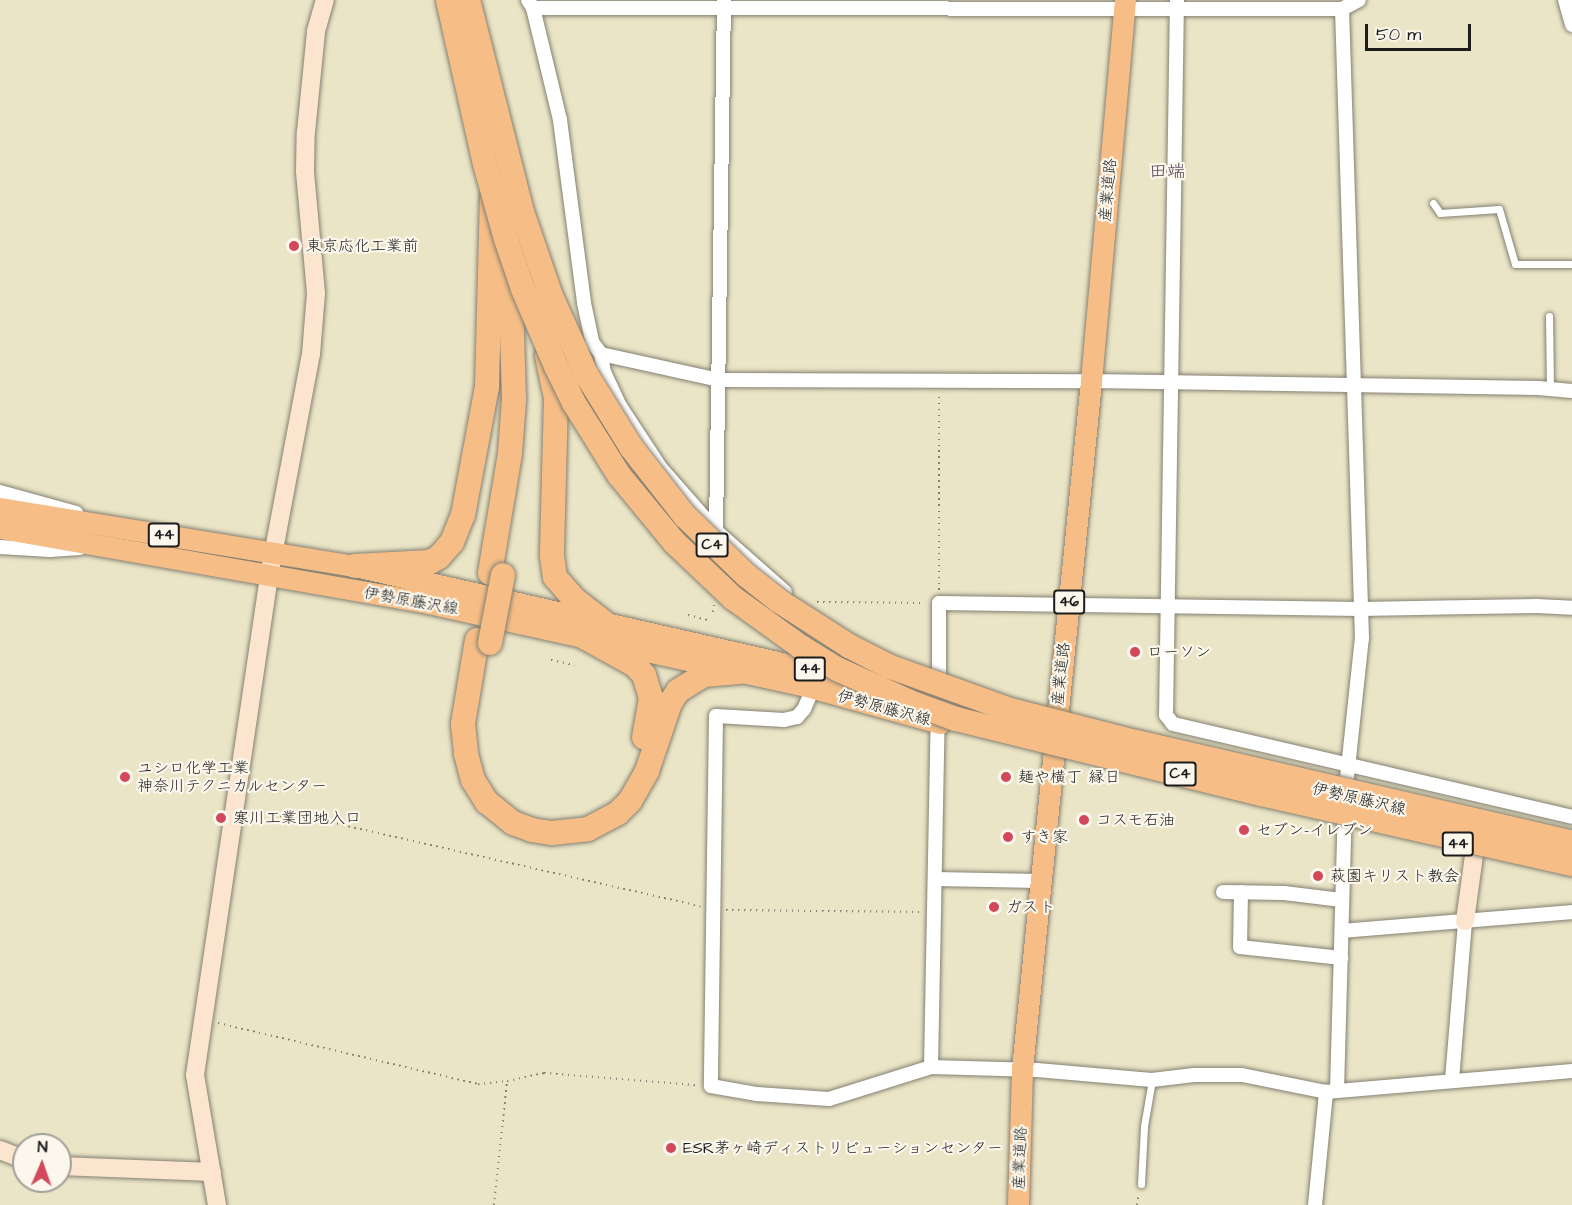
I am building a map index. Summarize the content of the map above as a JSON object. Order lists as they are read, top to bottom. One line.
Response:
{"streets":{"highway":["C4"],"main road":["産業道路","44","伊勢原藤沢線","46"]},"crossings":[["産業道路","伊勢原藤沢線"],["44","伊勢原藤沢線"]],"districts":["田端"],"places":["東京応化工業前","ローソン","ユシロ化学工業 神奈川テクニカルセンター","麺や横丁 縁日","寒川工業団地入口","コスモ石油","セブン-イレブン","すき家","萩園キリスト教会","ガスト","ESR茅ヶ崎ディストリビューションセンター"],"scale_bar":"50 m","north":"top"}
